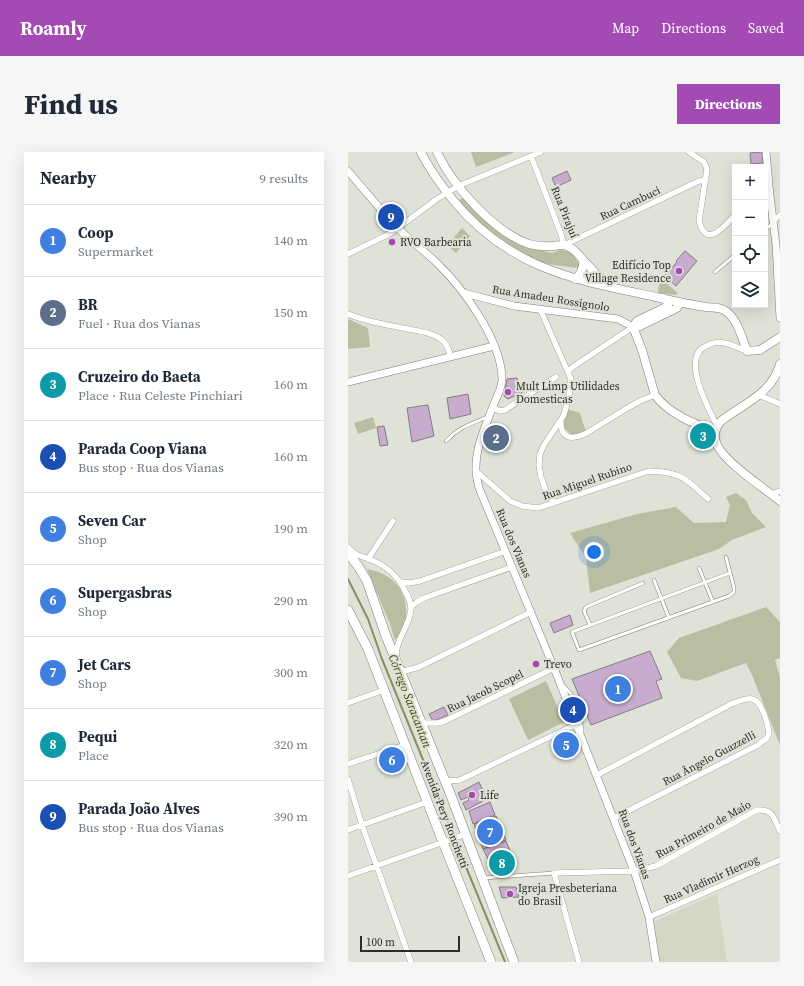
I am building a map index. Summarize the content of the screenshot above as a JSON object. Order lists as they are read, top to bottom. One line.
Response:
{"streets":{"main road":["Rua Pirajuí","Avenida Pery Ronchetti"],"street":["Rua Cambuci","Rua Amadeu Rossignolo","Rua Miguel Rubino","Rua dos Vianas","Rua Jacob Scopel","Rua Ângelo Guazzelli","Rua Primeiro de Maio","Rua Vladimir Herzog"]},"crossings":[["Rua Cambuci","Rua Pirajuí"],["Rua Amadeu Rossignolo","Rua dos Vianas"],["Rua Miguel Rubino","Rua dos Vianas"],["Rua dos Vianas","Rua Jacob Scopel"],["Rua dos Vianas","Rua Ângelo Guazzelli"],["Rua dos Vianas","Rua Primeiro de Maio"],["Rua dos Vianas","Rua Vladimir Herzog"],["Rua Jacob Scopel","Avenida Pery Ronchetti"],["Avenida Pery Ronchetti","Rua Primeiro de Maio"]],"water":["Córrego Saracantan"],"places":["RVO Barbearia","Edifício Top Village Residence","Mult Limp Utilidades Domesticas","Trevo","Life","Igreja Presbeteriana do Brasil"],"scale_bar":"100 m","page":{"header":"Roamly","nav":["Map","Directions","Saved"],"buttons":"Directions","title":"Find us","heading":["Nearby","9 results"],"map_buttons":["+","−"],"pins":["9","3","2","1","4","5","6","7","8"],"list":[{"mark":"1","name":"Coop","note":"Supermarket","value":"140 m"},{"mark":"2","name":"BR","note":"Fuel · Rua dos Vianas","value":"150 m"},{"mark":"3","name":"Cruzeiro do Baeta","note":"Place · Rua Celeste Pinchiari","value":"160 m"},{"mark":"4","name":"Parada Coop Viana","note":"Bus stop · Rua dos Vianas","value":"160 m"},{"mark":"5","name":"Seven Car","note":"Shop","value":"190 m"},{"mark":"6","name":"Supergasbras","note":"Shop","value":"290 m"},{"mark":"7","name":"Jet Cars","note":"Shop","value":"300 m"},{"mark":"8","name":"Pequi","note":"Place","value":"320 m"},{"mark":"9","name":"Parada João Alves","note":"Bus stop · Rua dos Vianas","value":"390 m"}],"scale":"100 m"}}
